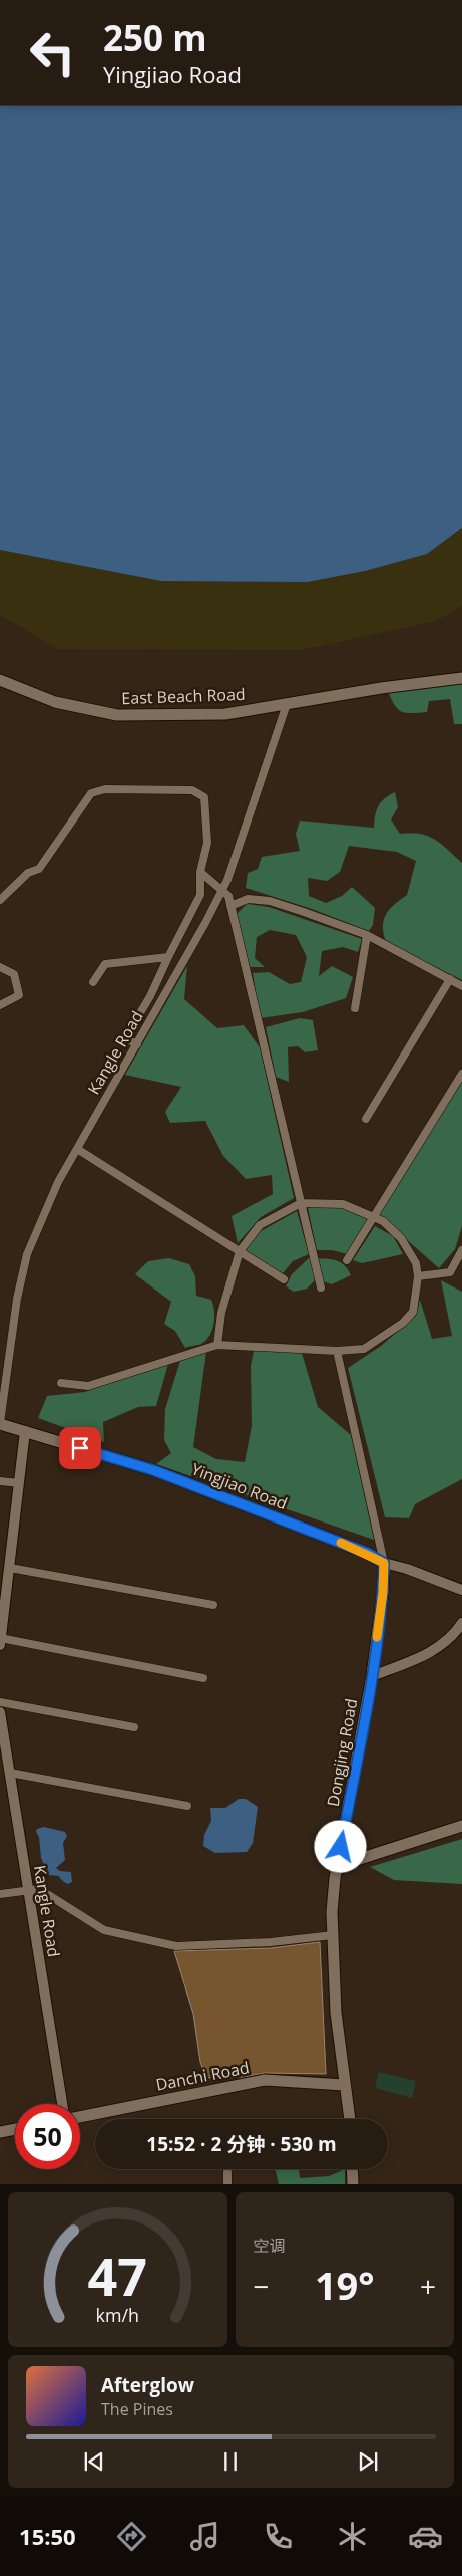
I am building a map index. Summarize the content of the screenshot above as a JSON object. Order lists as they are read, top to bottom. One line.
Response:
{"streets":{"main road":["East Beach Road","Yingjiao Road","Dongjing Road","Danchi Road"],"street":["Kangle Road"]},"crossings":[["East Beach Road","Kangle Road"],["Kangle Road","Yingjiao Road"],["Yingjiao Road","Dongjing Road"],["Dongjing Road","Danchi Road"]],"page":{"turn":["250 m","Yingjiao Road"],"limit":"50","trip":"15:52 · 2 分钟 · 530 m","tile":"空调","heat":["−","19°","+"],"song":["Afterglow","The Pines"],"tabs":"15:50","gauge":["47","km/h"]}}
